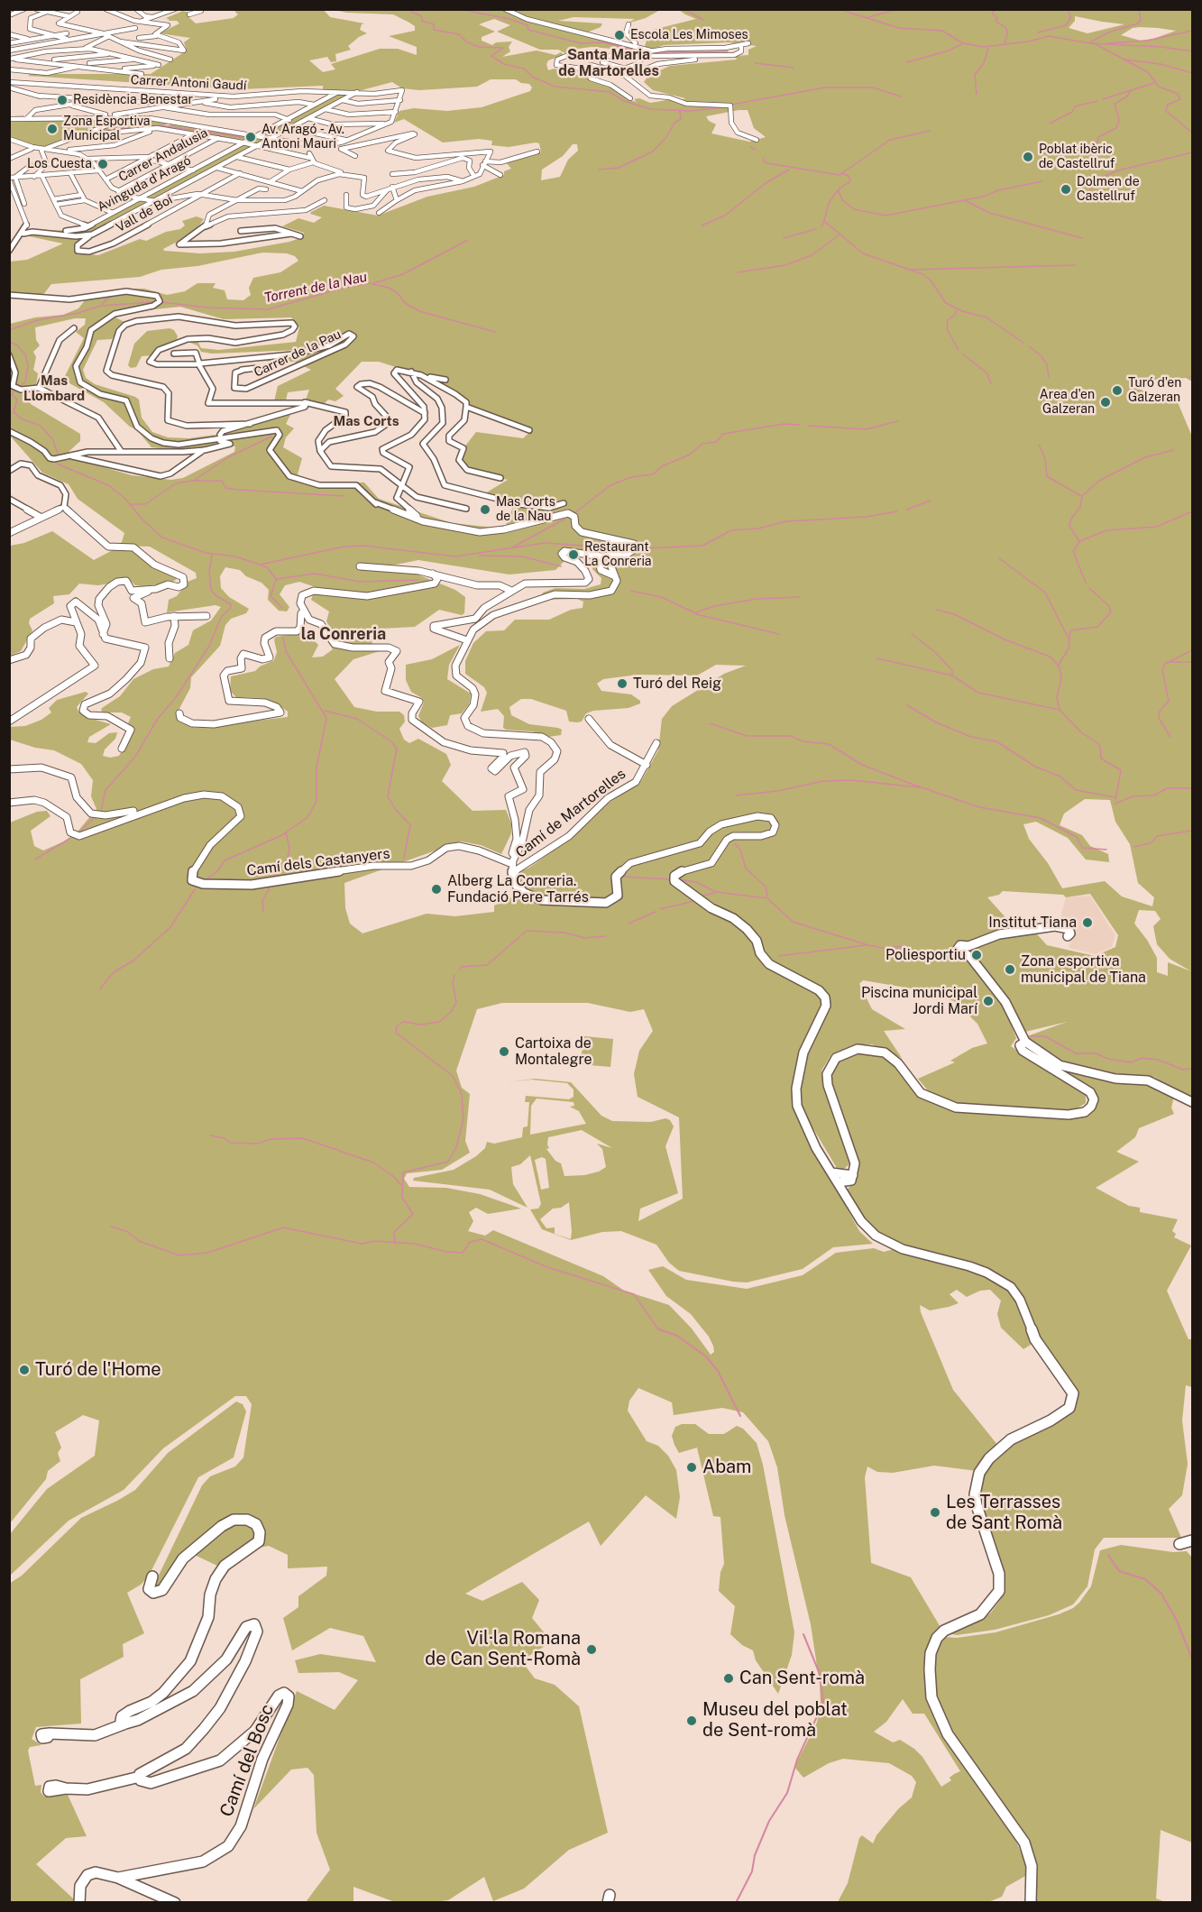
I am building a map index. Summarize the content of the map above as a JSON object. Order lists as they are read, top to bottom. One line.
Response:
{"streets":{"street":["Carrer Antoni Gaudí","Carrer Andalusia","Avinguda d'Aragó","Vall de Boí","Carrer de la Pau","Camí de Martorelles","Camí dels Castanyers","Camí del Bosc"]},"crossings":[["Carrer Antoni Gaudí","Avinguda d'Aragó"],["Avinguda d'Aragó","Vall de Boí"]],"districts":["Santa Maria de Martorelles","Mas Llombard","Mas Corts","la Conreria"],"water":["Torrent de la Nau"],"places":["Escola Les Mimoses","Residència Benestar","Zona Esportiva Municipal","Av. Aragó - Av. Antoni Mauri","Poblat ibèric de Castellruf","Los Cuesta","Dolmen de Castellruf","Turó d'en Galzeran","Area d'en Galzeran","Mas Corts de la Nau","Restaurant La Conreria","Turó del Reig","Alberg La Conreria. Fundació Pere Tarrés","Institut Tiana","Poliesportiu","Zona esportiva municipal de Tiana","Piscina municipal Jordi Marí","Cartoixa de Montalegre","Turó de l'Home","Abam","Les Terrasses de Sant Romà","Vil·la Romana de Can Sent-Romà","Can Sent-romà","Museu del poblat de Sent-romà"]}
